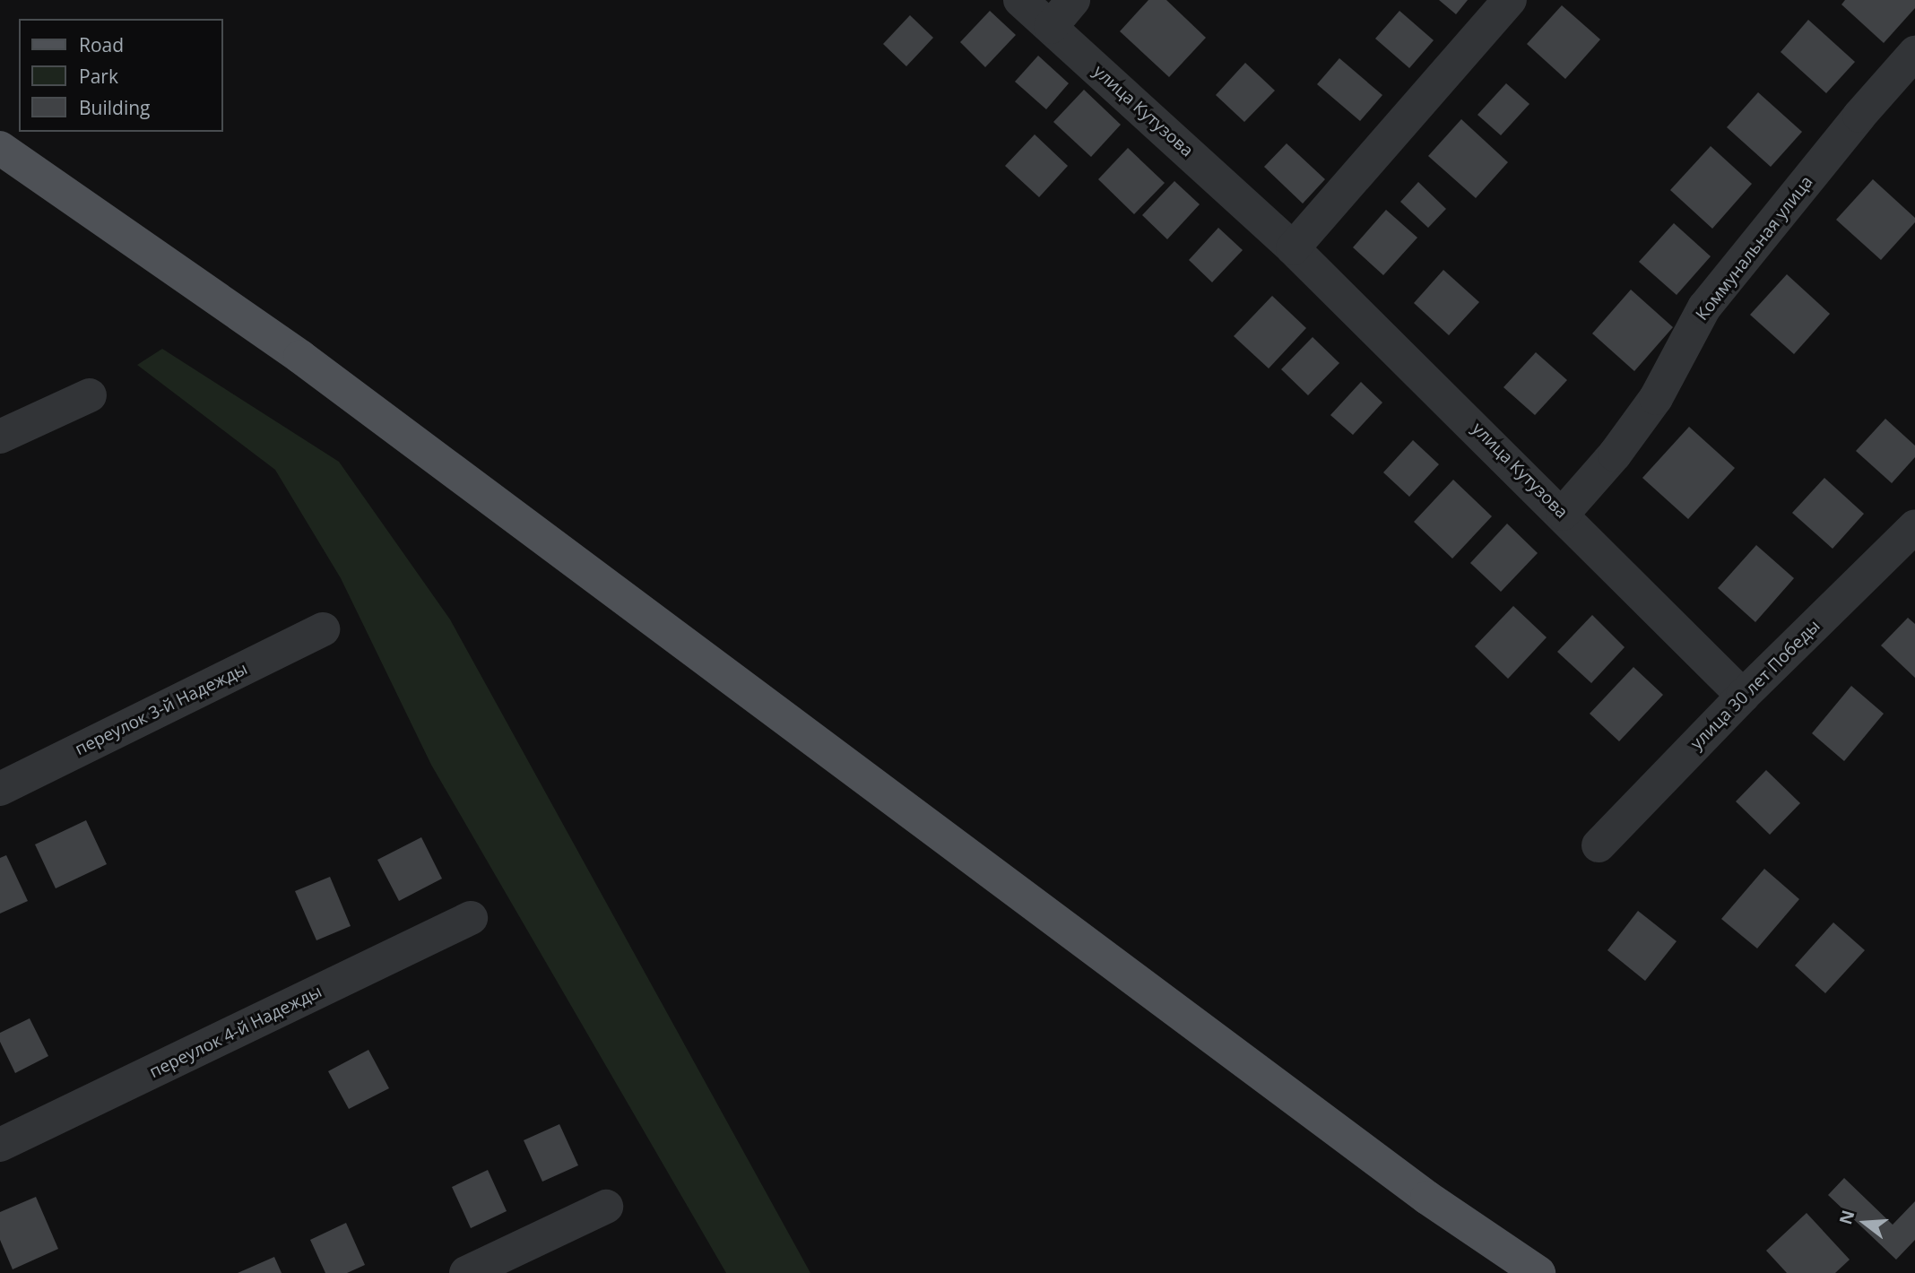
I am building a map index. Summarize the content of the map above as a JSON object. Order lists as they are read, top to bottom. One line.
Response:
{"streets":{"street":["улица Кутузова","Коммунальная улица","улица 30 лет Победы","переулок 3-й Надежды","переулок 4-й Надежды"]},"crossings":[["улица Кутузова","Коммунальная улица"],["улица Кутузова","улица 30 лет Победы"]],"legend":["Road","Park","Building"],"north":"left"}
